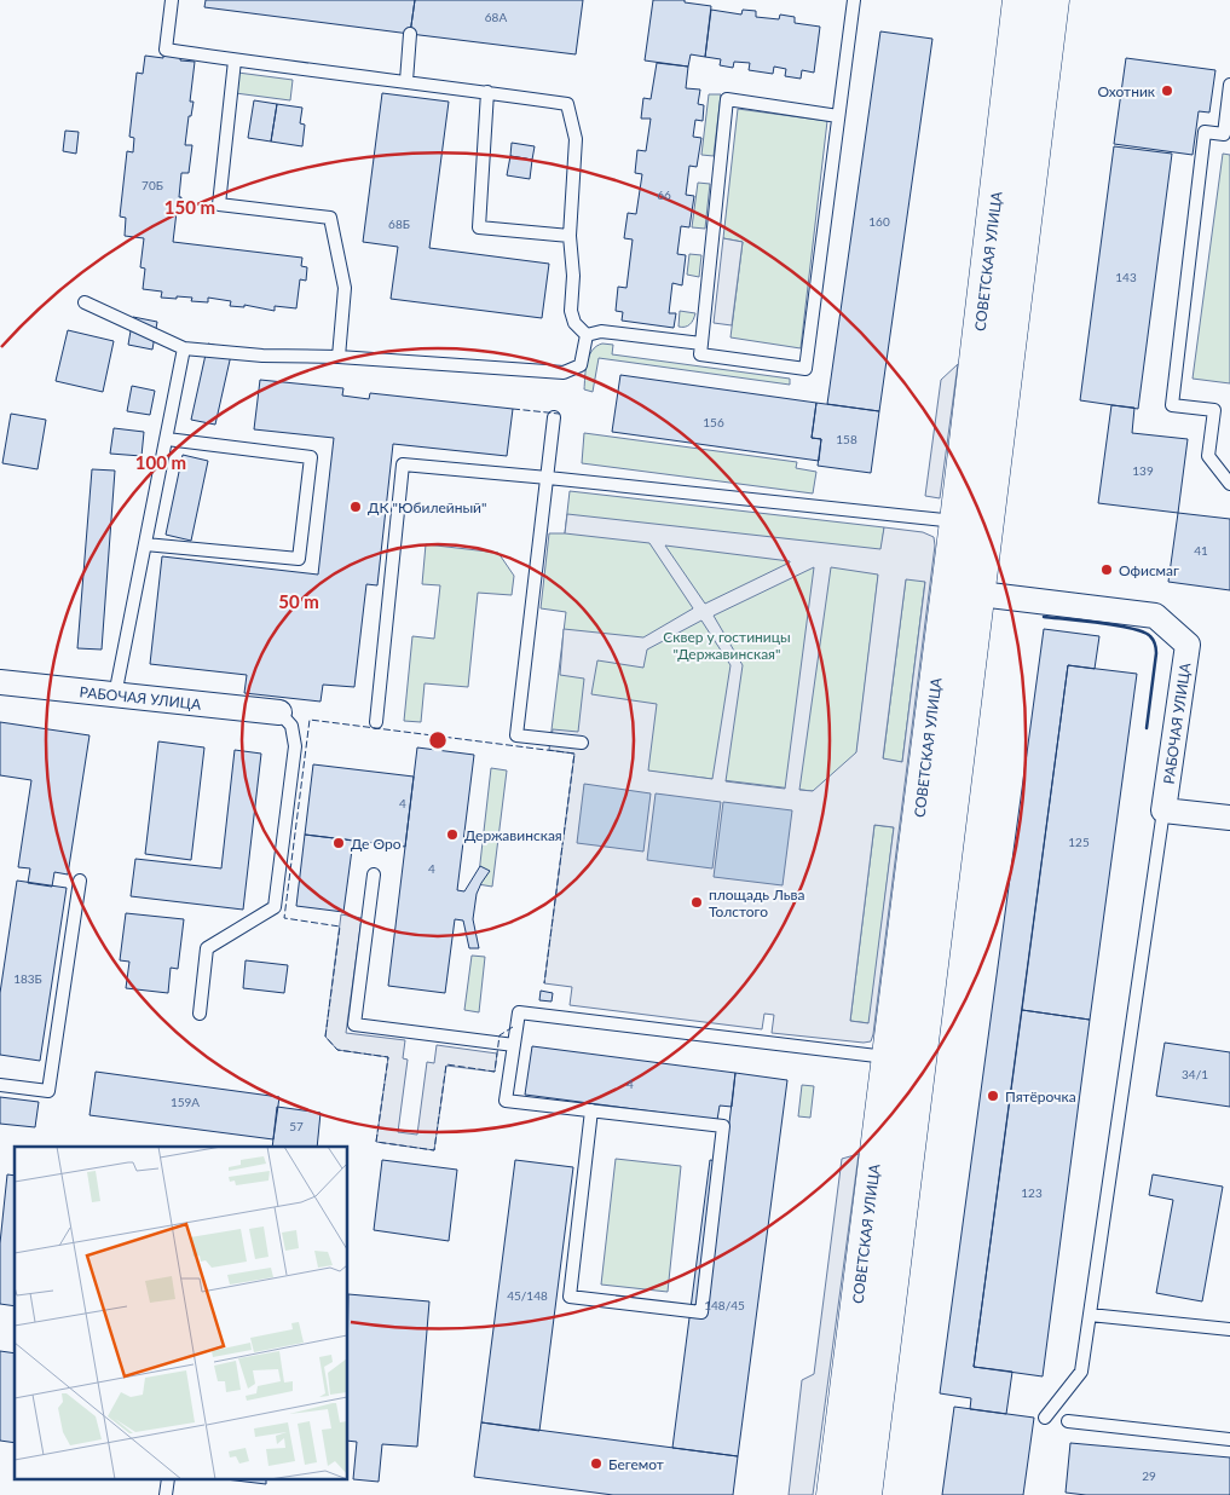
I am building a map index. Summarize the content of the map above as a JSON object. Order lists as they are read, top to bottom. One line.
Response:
{"streets":{"main road":["СОВЕТСКАЯ УЛИЦА"],"street":["РАБОЧАЯ УЛИЦА"]},"parks":["Сквер у гостиницы \"Державинская\""],"places":["Охотник","ДК \"Юбилейный\"","Офисмаг","Державинская","Де Оро","площадь Льва Толстого","Пятёрочка","Бегемот"],"house_numbers":["68А","70Б","66","160","68Б","143","156","158","139","41","4","125","4","183Б","34/1","4","159А","57","123","45/148","148/45","29"],"rings":["150 m","100 m","50 m"]}
